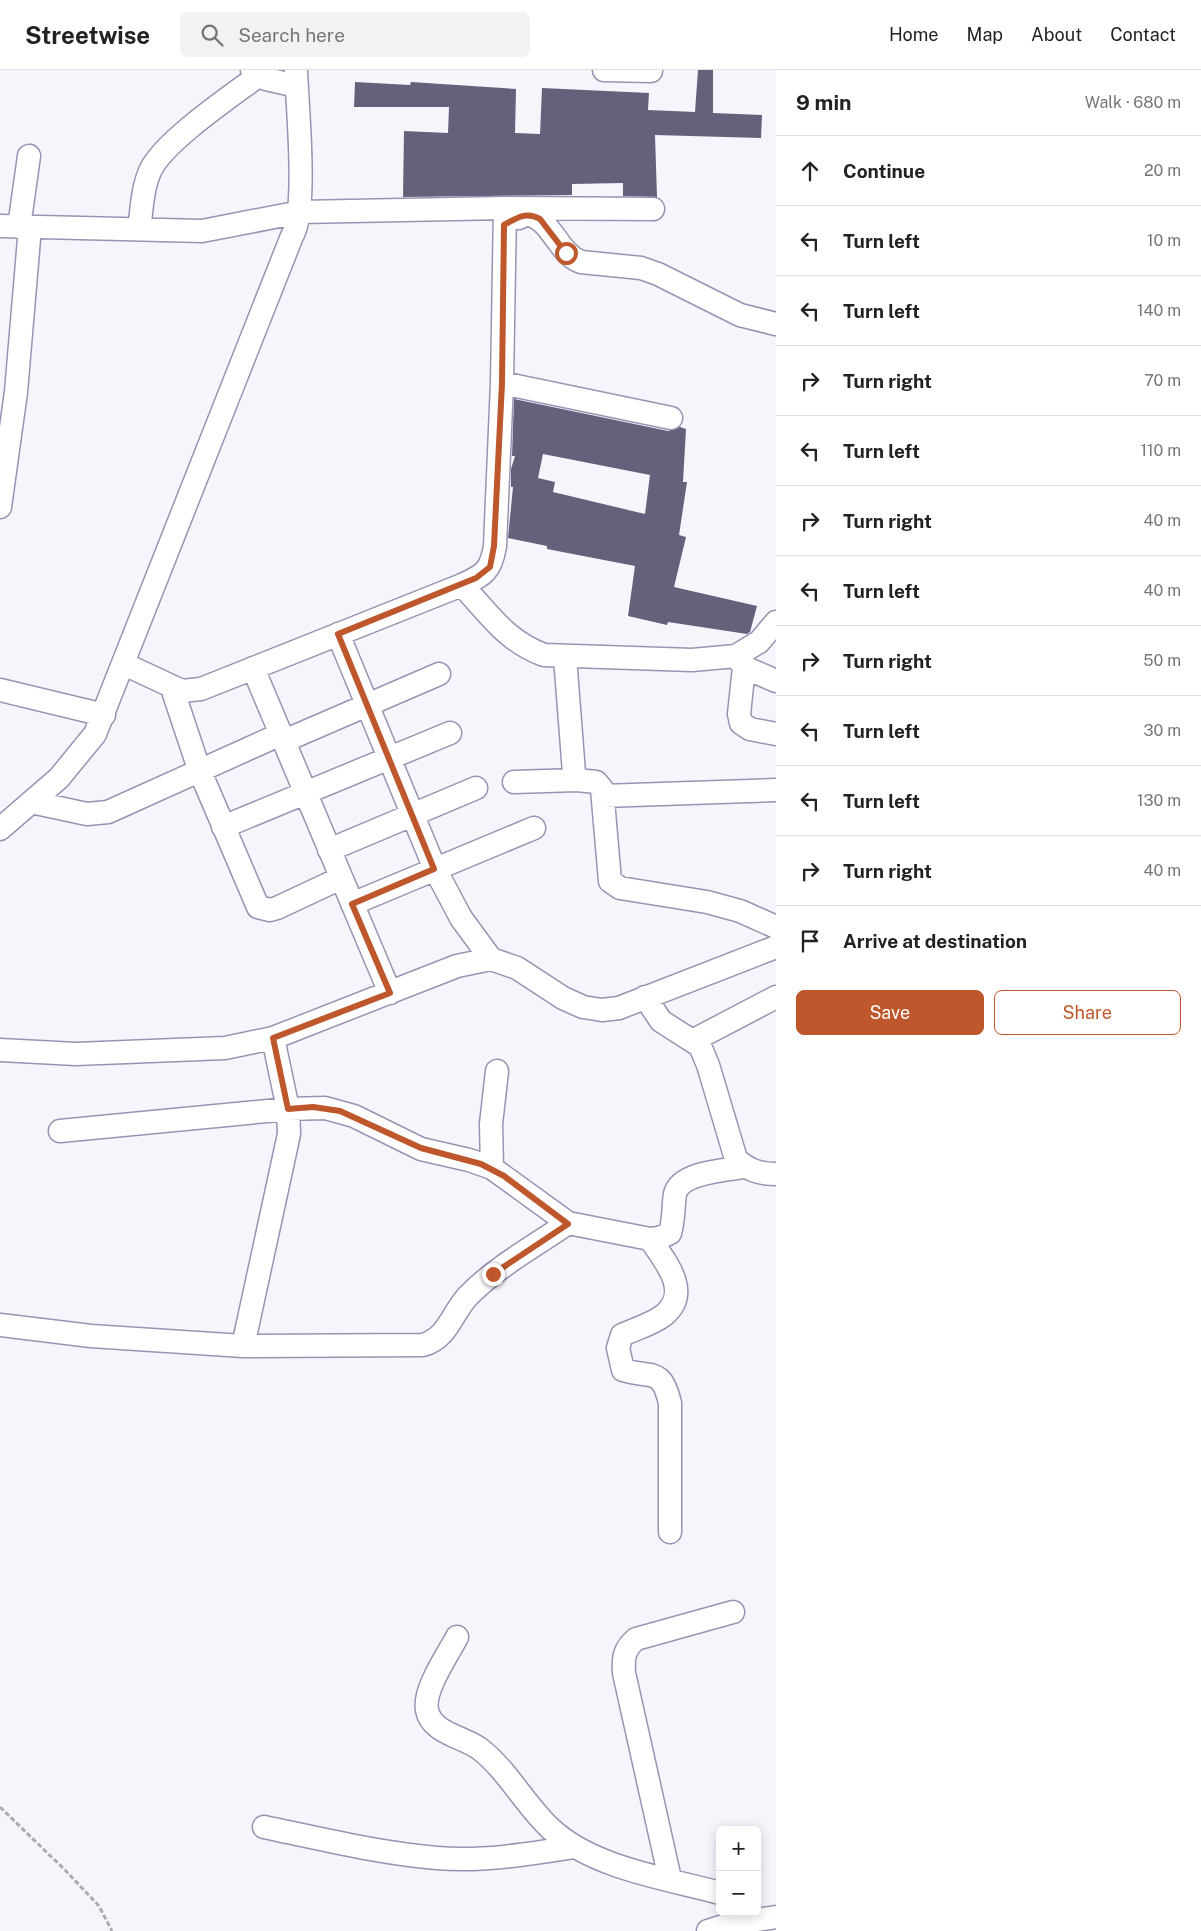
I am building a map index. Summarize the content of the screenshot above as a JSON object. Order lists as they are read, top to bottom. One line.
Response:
{"page":{"header":"Streetwise","search":"Search here","nav":["Home","Map","About","Contact"],"heading":["9 min","Walk · 680 m"],"list":[["Continue","20 m"],["Turn left","10 m"],["Turn left","140 m"],["Turn right","70 m"],["Turn left","110 m"],["Turn right","40 m"],["Turn left","40 m"],["Turn right","50 m"],["Turn left","30 m"],["Turn left","130 m"],["Turn right","40 m"],"Arrive at destination"],"buttons":["Save","Share"],"map_buttons":["+","−"]}}
